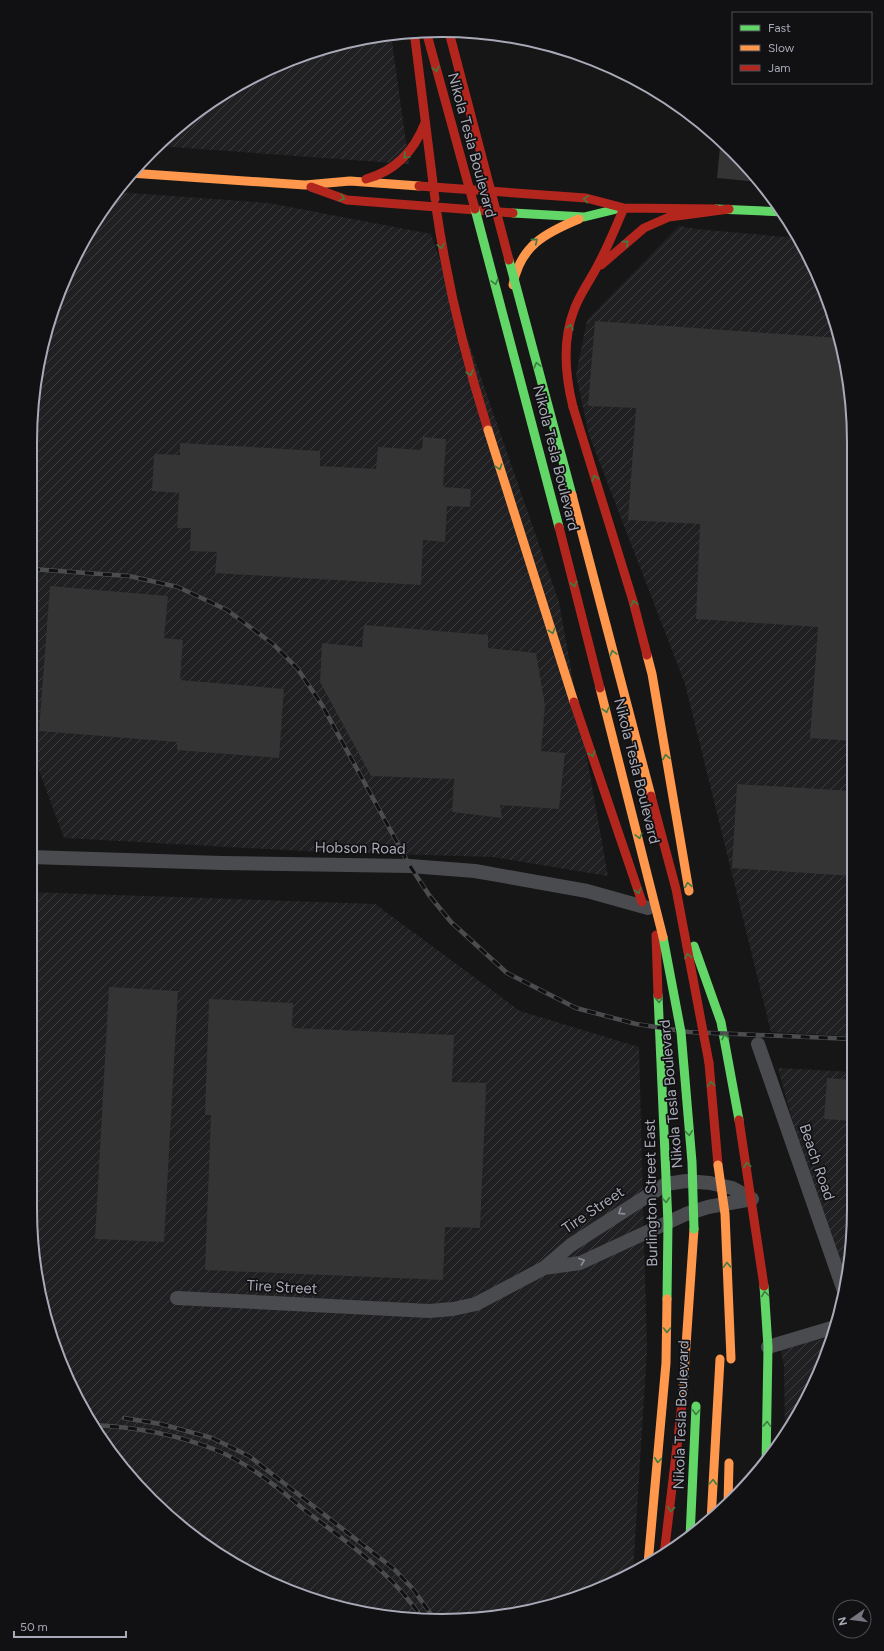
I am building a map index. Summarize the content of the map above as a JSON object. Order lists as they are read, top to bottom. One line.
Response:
{"streets":{"main road":["Nikola Tesla Boulevard","Burlington Street East"],"street":["Hobson Road","Beach Road","Tire Street"]},"crossings":[["Hobson Road","Burlington Street East"],["Burlington Street East","Tire Street"]],"legend":["Fast","Slow","Jam"],"scale_bar":"50 m","north":"left"}
